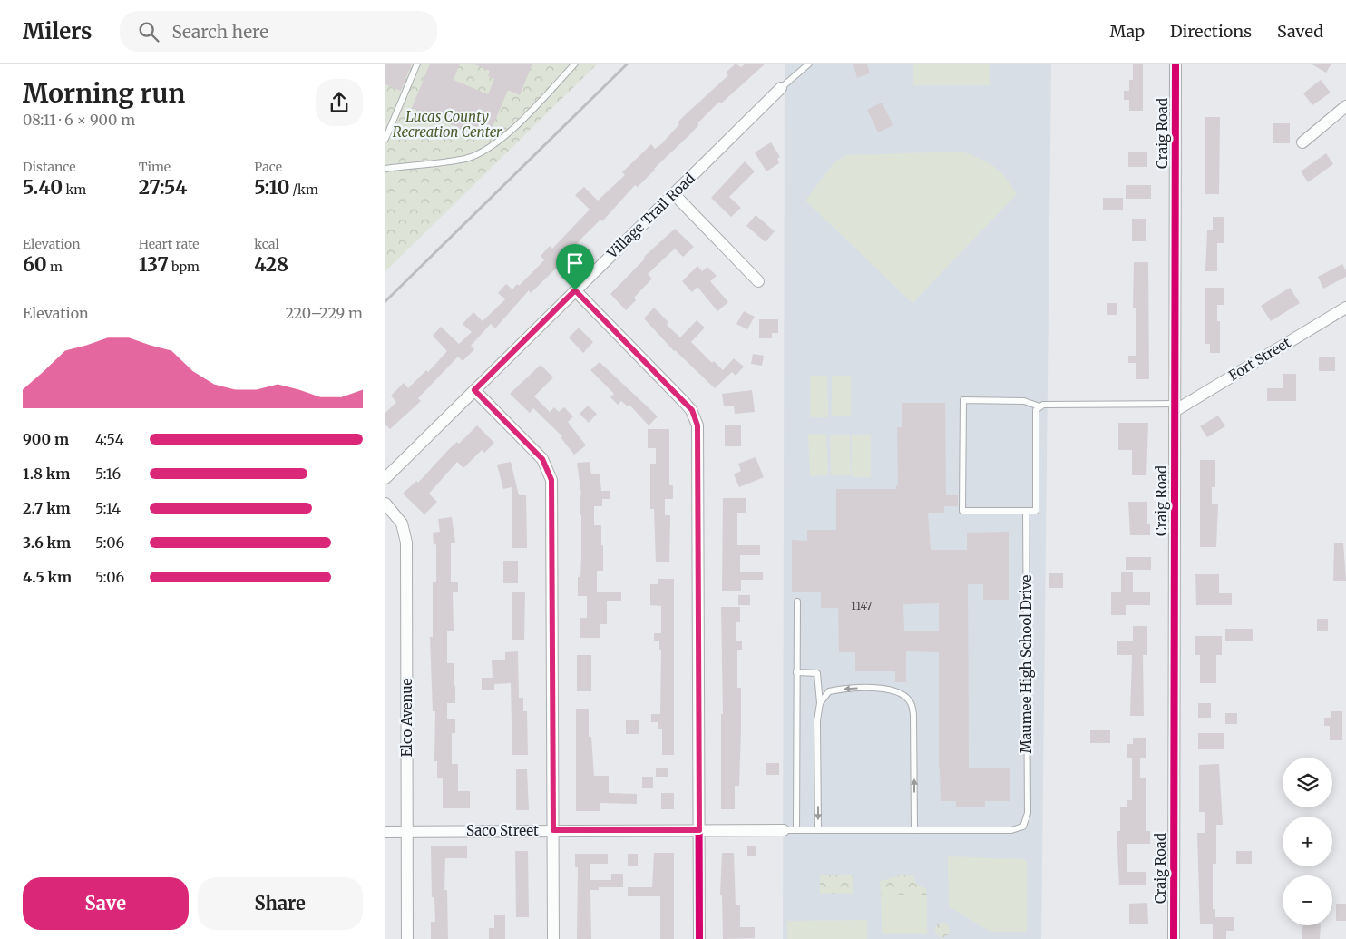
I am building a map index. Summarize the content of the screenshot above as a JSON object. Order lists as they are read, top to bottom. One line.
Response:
{"streets":{"street":["Craig Road","Village Trail Road","Fort Street","Elco Avenue","Saco Street"],"lane":["Maumee High School Drive"]},"crossings":[["Craig Road","Fort Street"],["Maumee High School Drive","Saco Street"],["Elco Avenue","Saco Street"]],"parks":["Lucas County Recreation Center"],"house_numbers":["1147"],"page":{"header":"Milers","search":"Search here","nav":["Map","Directions","Saved"],"heading":["Morning run","08:11 · 6 × 900 m"],"stats":[["Distance","5.40 km"],["Time","27:54"],["Pace","5:10 /km"],["Elevation","60 m"],["Heart rate","137 bpm"],["kcal","428"]],"chart":["Elevation","220–229 m"],"list":[{"name":"900 m","note":"4:54"},{"name":"1.8 km","note":"5:16"},{"name":"2.7 km","note":"5:14"},{"name":"3.6 km","note":"5:06"},{"name":"4.5 km","note":"5:06"}],"map_buttons":["+","−"],"buttons":["Save","Share"]}}
